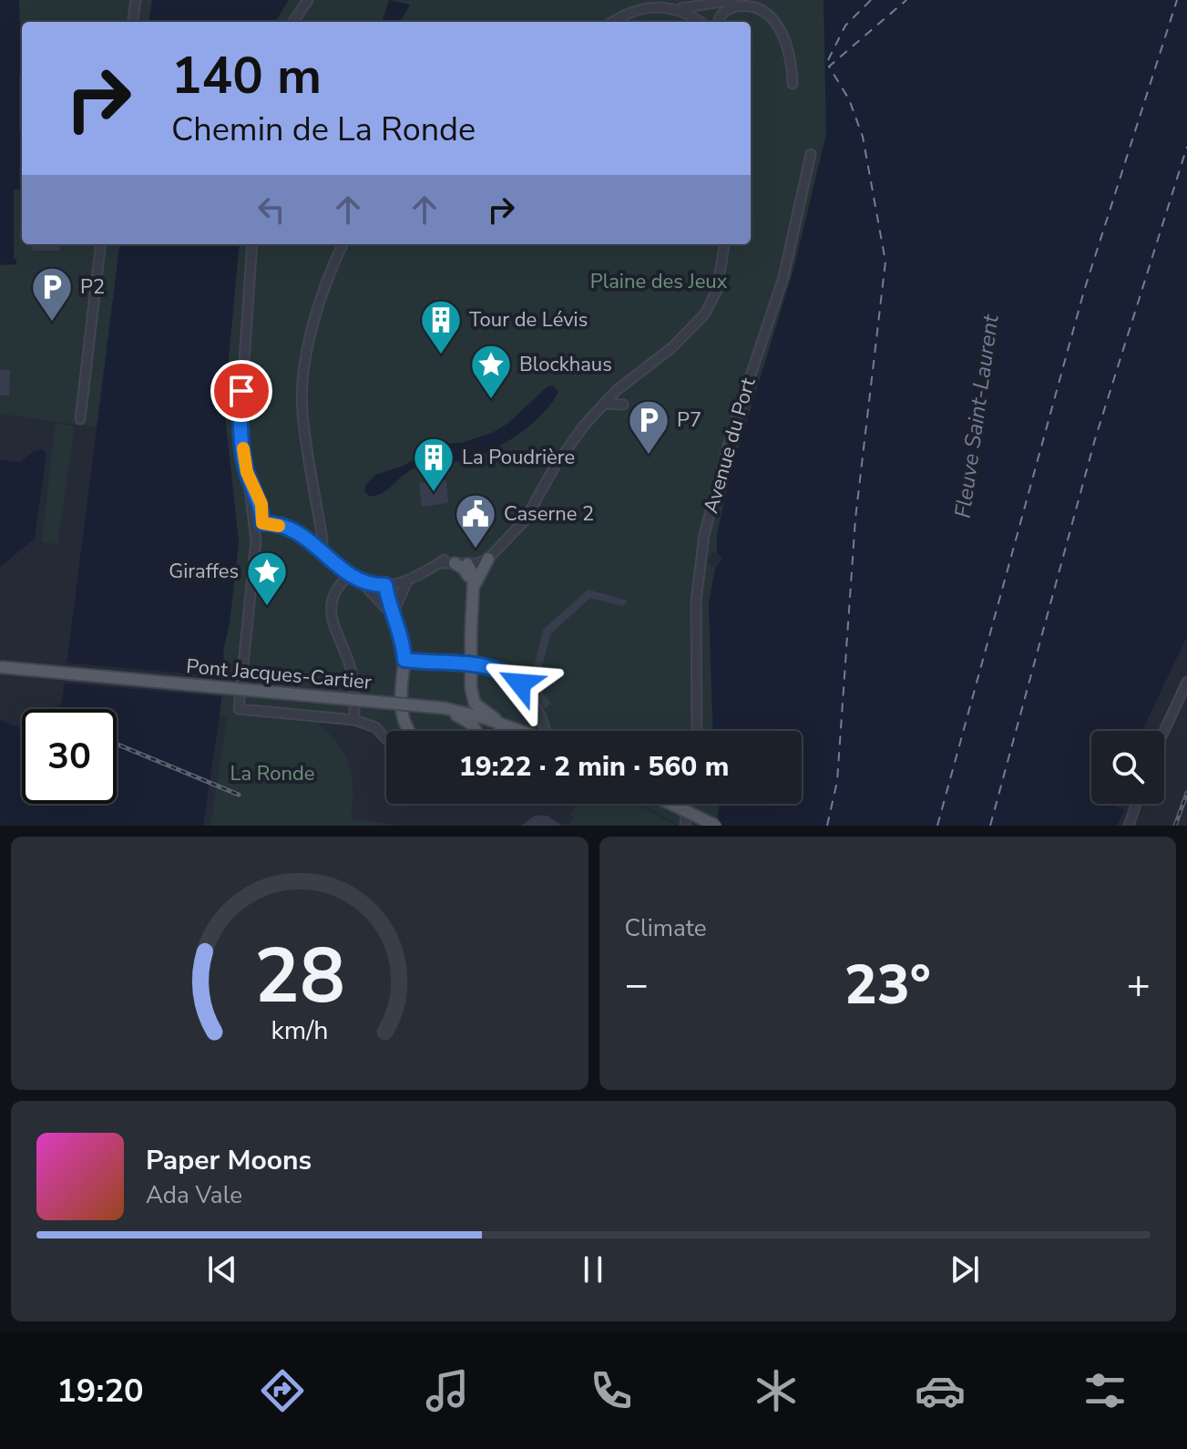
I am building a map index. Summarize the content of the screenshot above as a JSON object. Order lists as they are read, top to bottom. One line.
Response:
{"streets":{"main road":["Pont Jacques-Cartier"],"street":["Avenue du Port"]},"water":["Fleuve Saint-Laurent"],"parks":["Plaine des Jeux","La Ronde"],"places":{"parking":["P2","P7"],"building":["Tour de Lévis","La Poudrière"],"place":["Blockhaus","Giraffes"],"public building":["Caserne 2"]},"page":{"turn":["140 m","Chemin de La Ronde"],"limit":"30","trip":"19:22 · 2 min · 560 m","tile":"Climate","heat":["−","23°","+"],"song":["Paper Moons","Ada Vale"],"tabs":"19:20","gauge":["28","km/h"]}}
